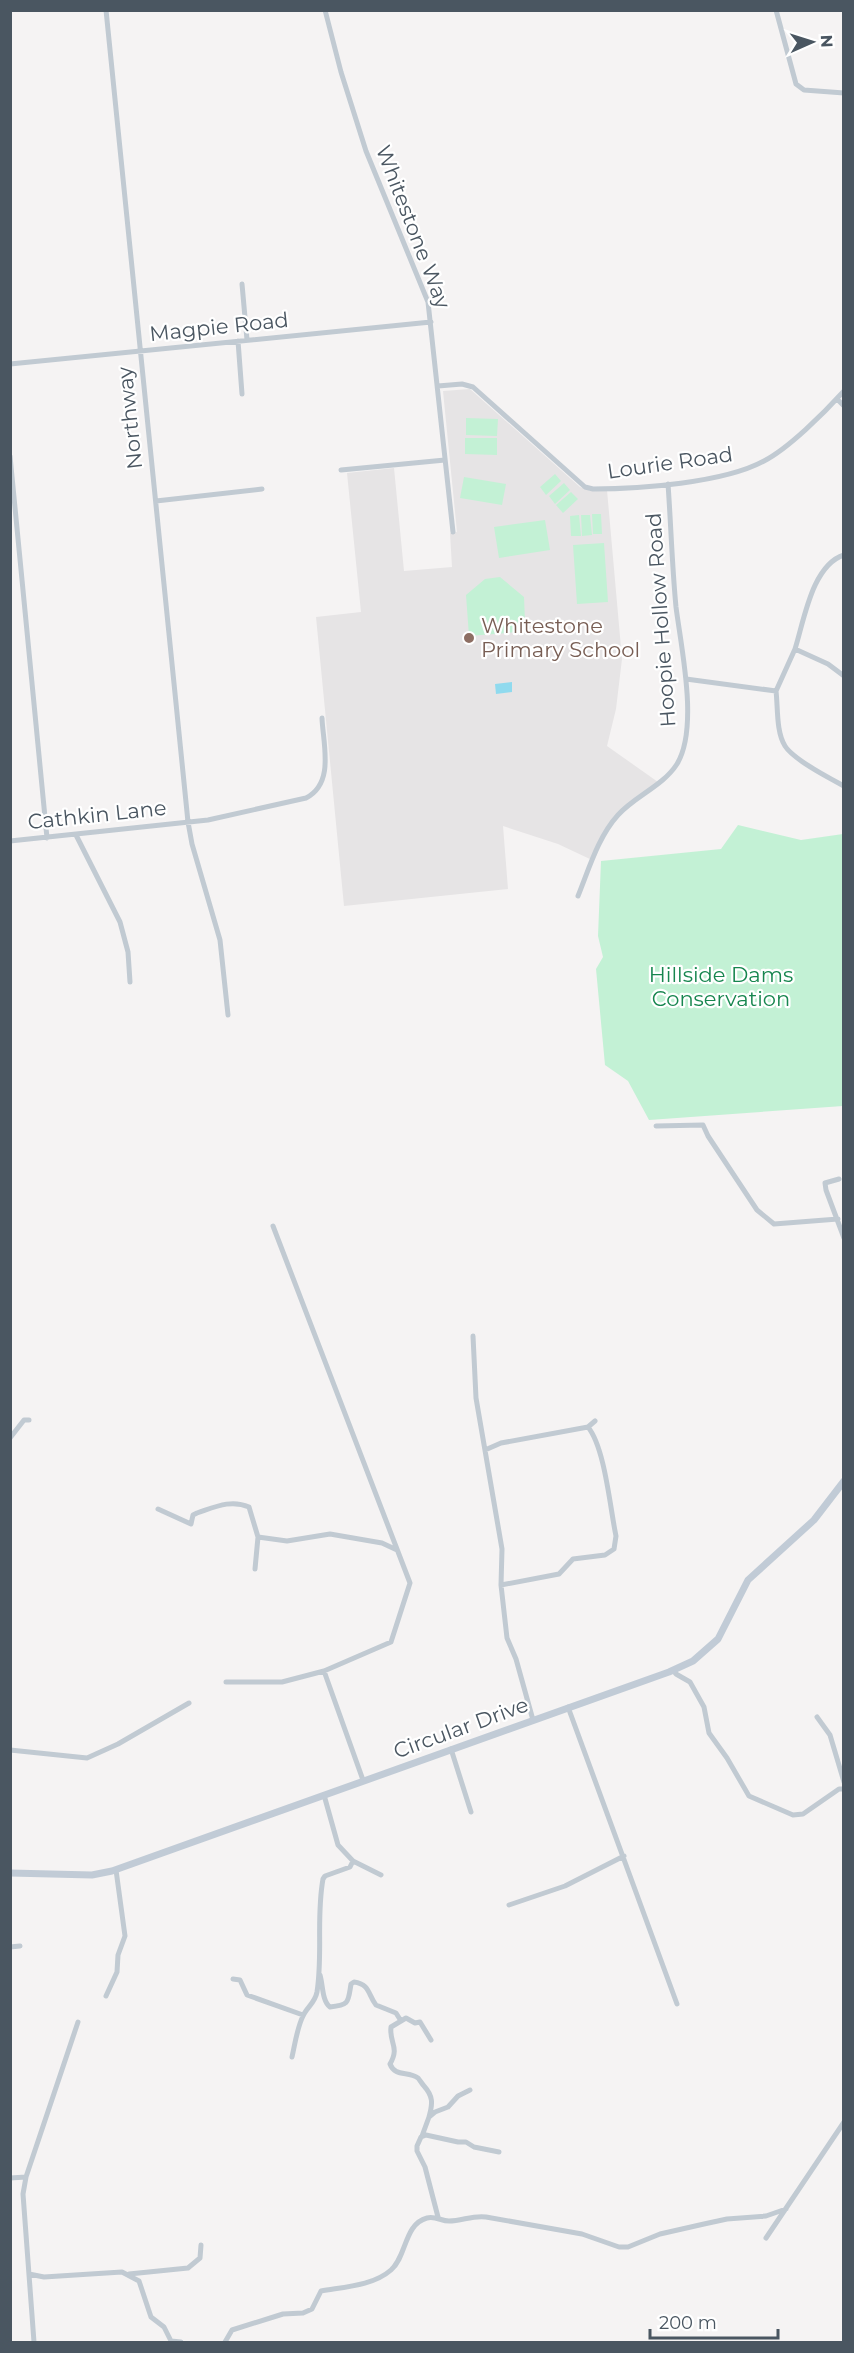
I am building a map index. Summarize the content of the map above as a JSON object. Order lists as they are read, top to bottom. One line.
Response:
{"streets":{"street":["Whitestone Way","Magpie Road","Northway","Lourie Road","Hoopie Hollow Road","Cathkin Lane","Circular Drive"]},"crossings":[["Whitestone Way","Magpie Road"],["Whitestone Way","Lourie Road"],["Magpie Road","Northway"],["Northway","Cathkin Lane"],["Lourie Road","Hoopie Hollow Road"]],"parks":["Hillside Dams Conservation"],"places":["Whitestone Primary School"],"scale_bar":"200 m","north":"right"}
